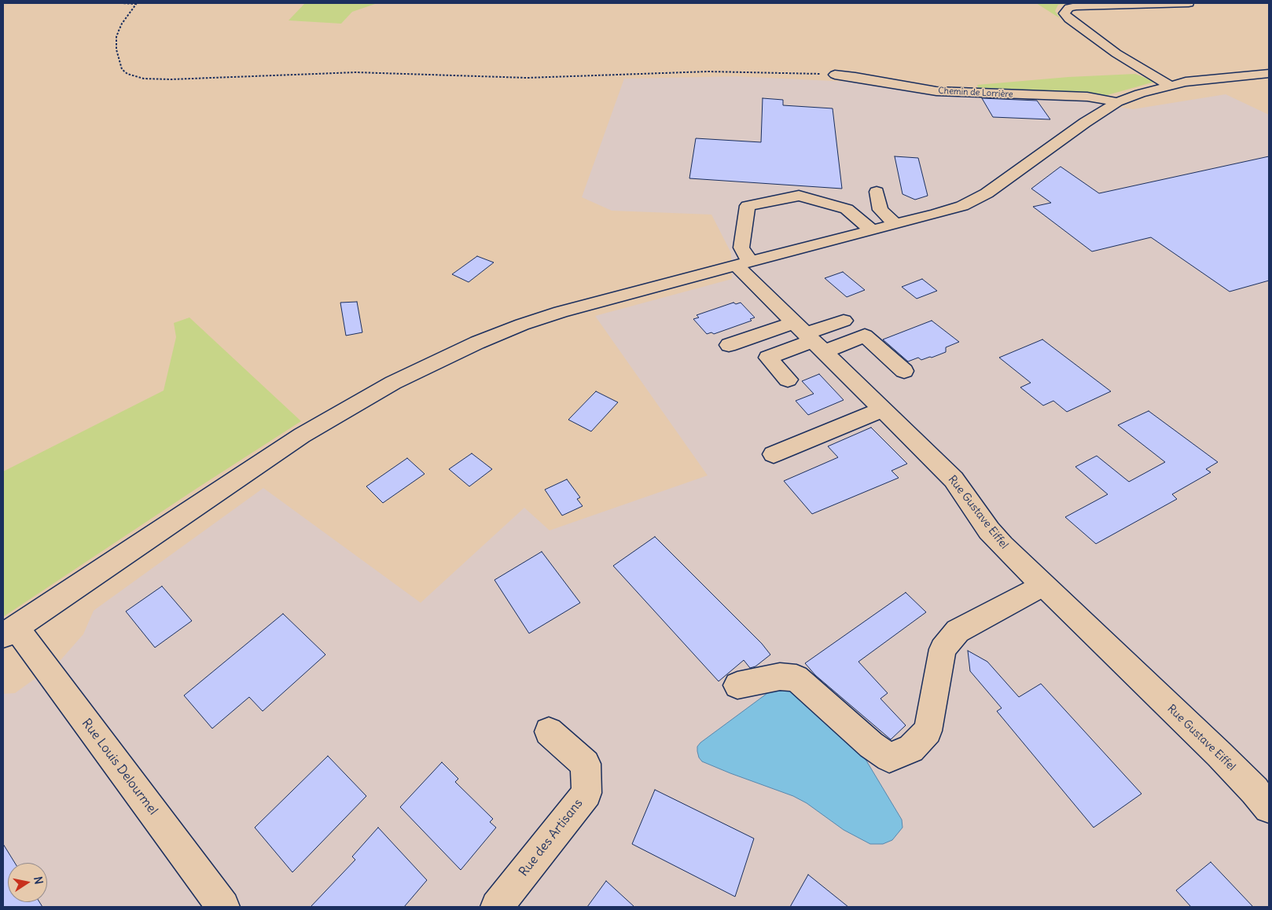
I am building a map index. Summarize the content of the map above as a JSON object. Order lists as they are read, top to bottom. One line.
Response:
{"streets":{"street":["Chemin de Lorrière","Rue Gustave Eiffel","Rue Louis Delourmel","Rue des Artisans"]},"north":"right"}
